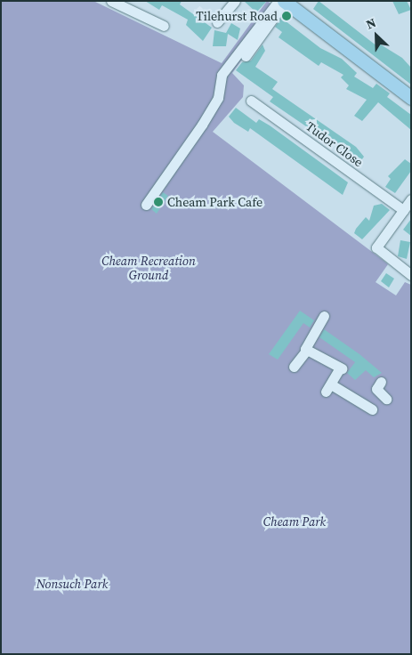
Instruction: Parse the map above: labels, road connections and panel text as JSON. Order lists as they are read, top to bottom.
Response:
{
  "streets": {
    "street": ["Tudor Close"]
  },
  "parks": ["Cheam Recreation Ground", "Cheam Park", "Nonsuch Park"],
  "places": ["Tilehurst Road", "Cheam Park Cafe"],
  "north": "top left"
}
